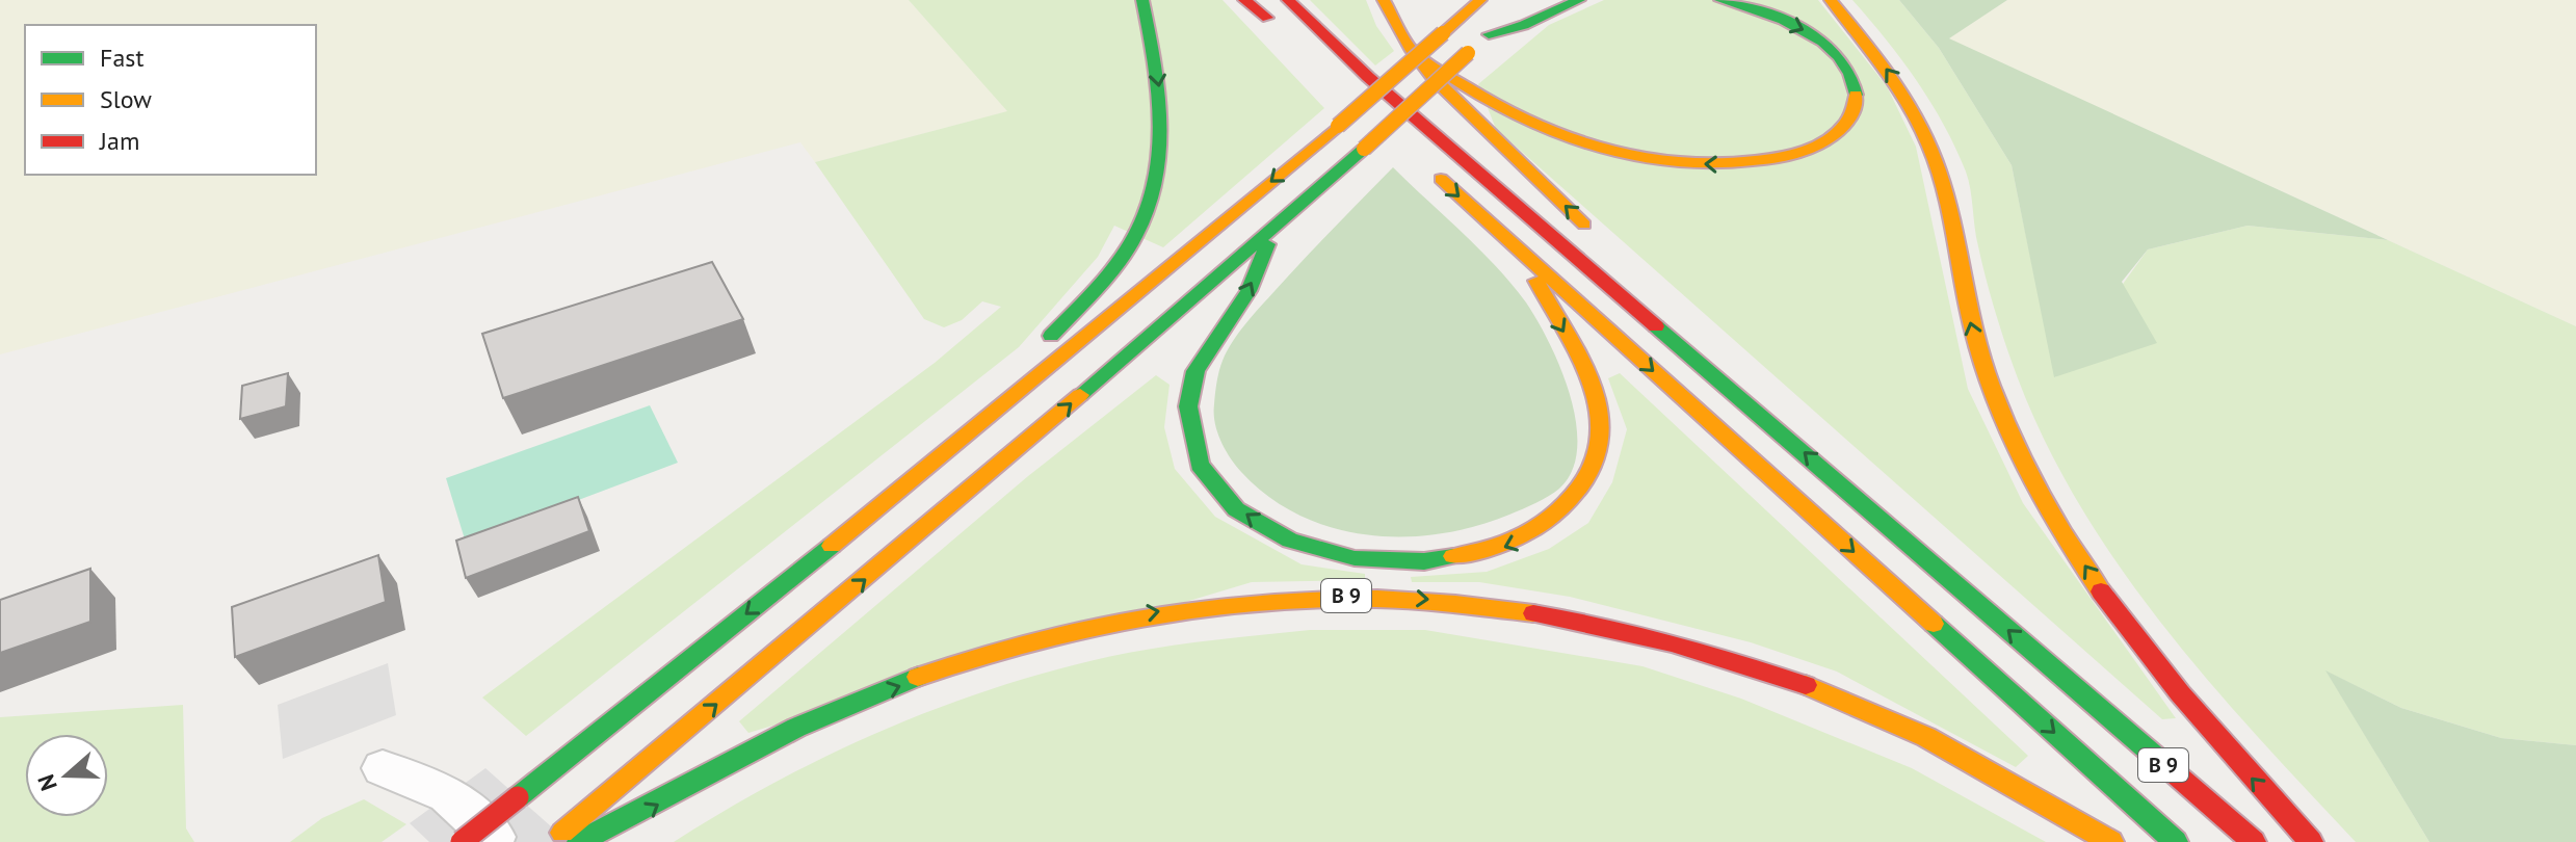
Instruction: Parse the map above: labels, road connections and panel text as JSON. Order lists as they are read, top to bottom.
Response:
{
  "streets": {
    "highway": ["B 9"]
  },
  "legend": ["Fast", "Slow", "Jam"],
  "north": "left"
}
